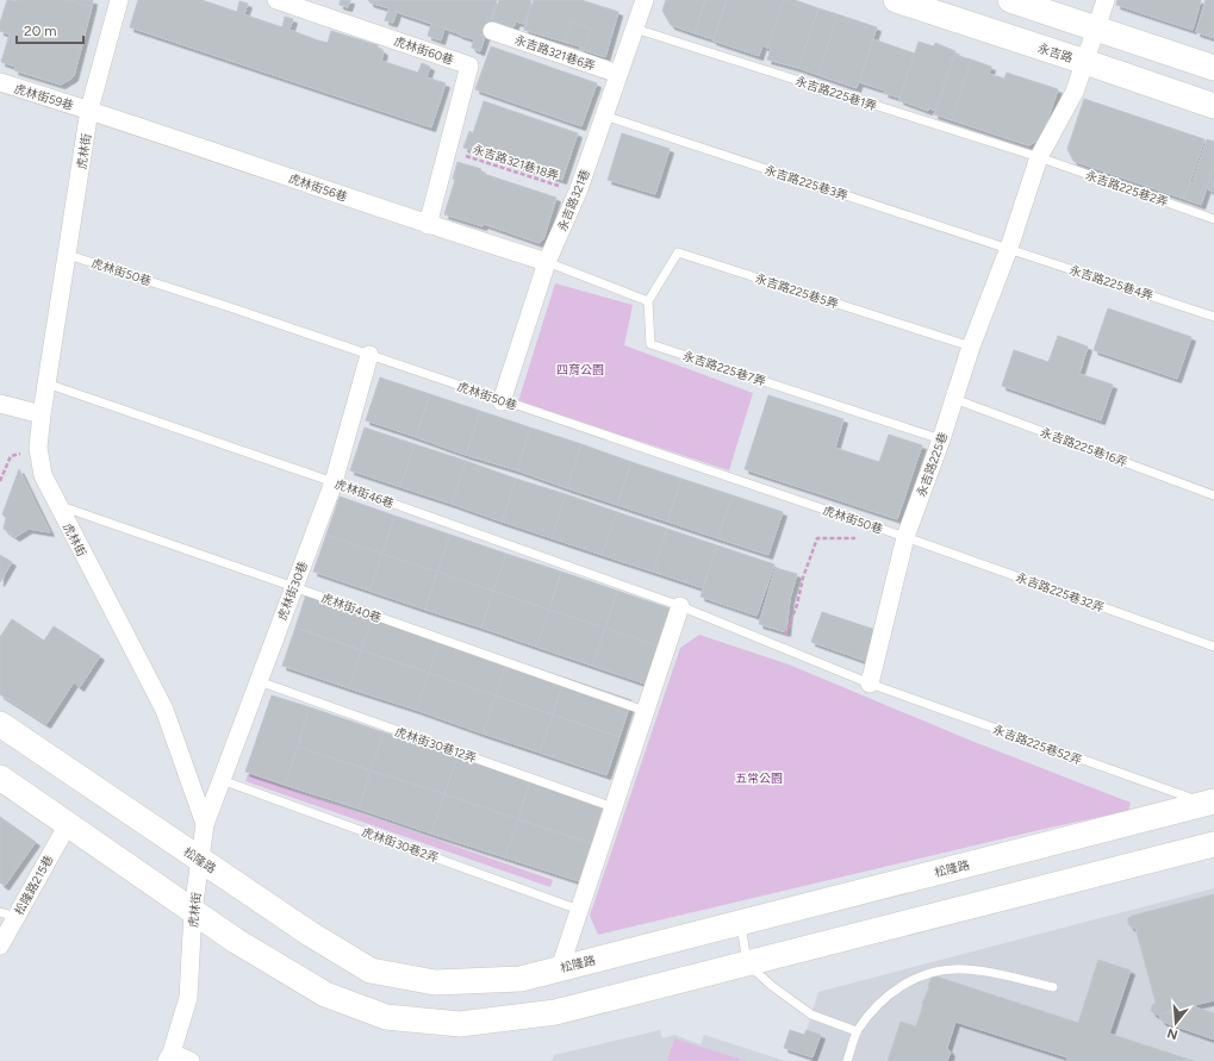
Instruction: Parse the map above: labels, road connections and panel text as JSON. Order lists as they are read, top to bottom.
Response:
{
  "streets": {
    "street": [
      "虎林街60巷",
      "永吉路321巷6弄",
      "永吉路",
      "虎林街59巷",
      "虎林街",
      "虎林街56巷",
      "永吉路321巷",
      "永吉路225巷",
      "虎林街30巷",
      "松隆路",
      "松隆路215巷"
    ],
    "lane": [
      "永吉路225巷1弄",
      "永吉路225巷3弄",
      "永吉路225巷2弄",
      "虎林街50巷",
      "永吉路225巷4弄",
      "永吉路225巷5弄",
      "永吉路225巷7弄",
      "永吉路225巷16弄",
      "虎林街46巷",
      "永吉路225巷32弄",
      "虎林街40巷",
      "虎林街30巷12弄",
      "永吉路225巷52弄",
      "虎林街30巷2弄"
    ],
    "path": ["永吉路321巷18弄"]
  },
  "crossings": [
    ["虎林街60巷", "永吉路321巷18弄"],
    ["虎林街60巷", "虎林街56巷"],
    ["永吉路321巷6弄", "永吉路321巷"],
    ["永吉路", "永吉路225巷"],
    ["永吉路225巷1弄", "永吉路225巷2弄"],
    ["永吉路225巷1弄", "永吉路321巷"],
    ["永吉路225巷1弄", "永吉路225巷"],
    ["虎林街59巷", "虎林街"],
    ["虎林街59巷", "虎林街56巷"],
    ["虎林街", "虎林街56巷"],
    ["虎林街", "虎林街50巷"],
    ["虎林街", "虎林街46巷"],
    ["虎林街", "虎林街30巷"],
    ["虎林街", "虎林街40巷"],
    ["虎林街", "松隆路"],
    ["永吉路321巷18弄", "永吉路321巷"],
    ["永吉路225巷3弄", "永吉路321巷"],
    ["永吉路225巷3弄", "永吉路225巷4弄"],
    ["永吉路225巷3弄", "永吉路225巷"],
    ["虎林街56巷", "永吉路321巷"],
    ["永吉路225巷2弄", "永吉路225巷"],
    ["永吉路321巷", "虎林街50巷"],
    ["虎林街50巷", "永吉路225巷"],
    ["虎林街50巷", "虎林街30巷"],
    ["虎林街50巷", "永吉路225巷32弄"],
    ["永吉路225巷4弄", "永吉路225巷"],
    ["永吉路225巷5弄", "永吉路225巷7弄"],
    ["永吉路225巷5弄", "永吉路225巷"],
    ["永吉路225巷7弄", "永吉路225巷"],
    ["永吉路225巷16弄", "永吉路225巷"],
    ["永吉路225巷", "永吉路225巷32弄"],
    ["永吉路225巷", "永吉路225巷52弄"],
    ["虎林街46巷", "虎林街30巷"],
    ["虎林街30巷", "虎林街40巷"],
    ["虎林街30巷", "虎林街30巷12弄"],
    ["虎林街30巷", "虎林街30巷2弄"],
    ["永吉路225巷52弄", "松隆路"]
  ],
  "parks": ["四育公園", "五常公園"],
  "scale_bar": "20 m",
  "north": "bottom"
}
